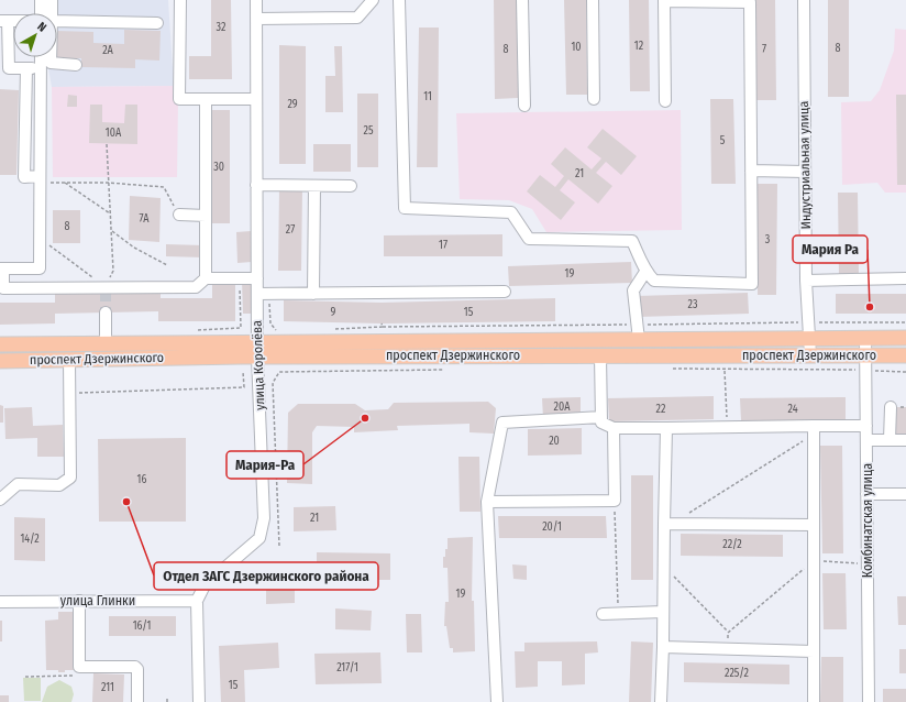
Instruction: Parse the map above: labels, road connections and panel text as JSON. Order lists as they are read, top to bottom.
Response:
{
  "streets": {
    "main road": ["проспект Дзержинского"],
    "street": [
      "Индустриальная улица",
      "улица Королёва",
      "Комбинатская улица",
      "улица Глинки"
    ]
  },
  "crossings": [
    ["Индустриальная улица", "проспект Дзержинского"],
    ["проспект Дзержинского", "улица Королёва"],
    ["проспект Дзержинского", "Комбинатская улица"],
    ["улица Королёва", "улица Глинки"]
  ],
  "places": ["Мария Ра", "Мария-Ра", "Отдел ЗАГС Дзержинского района"],
  "house_numbers": [
    "32",
    "12",
    "10",
    "8",
    "8",
    "7",
    "2А",
    "11",
    "29",
    "25",
    "10А",
    "5",
    "30",
    "21",
    "7А",
    "8",
    "27",
    "3",
    "17",
    "19",
    "23",
    "9",
    "15",
    "20А",
    "22",
    "24",
    "20",
    "16",
    "21",
    "20/1",
    "14/2",
    "22/2",
    "19",
    "16/1",
    "217/1",
    "225/2",
    "15",
    "211"
  ],
  "north": "top right"
}
